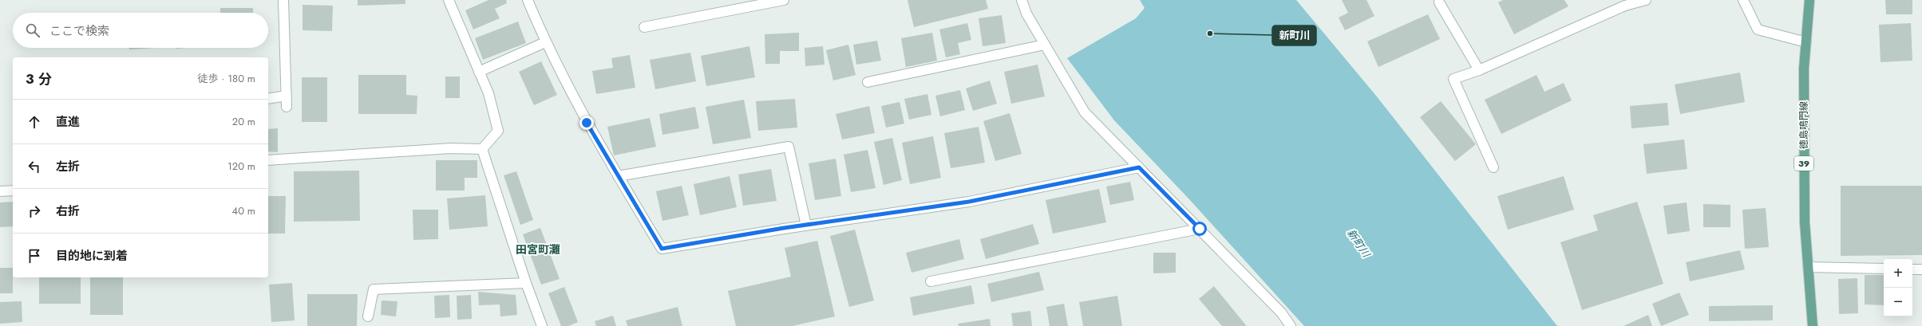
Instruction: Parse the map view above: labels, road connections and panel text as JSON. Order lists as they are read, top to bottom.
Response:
{
  "streets": {
    "main road": ["徳島鳴門線", "39"]
  },
  "districts": ["田宮町灘"],
  "water": ["新町川"],
  "places": ["新町川"],
  "page": {
    "search": "ここで検索",
    "heading": ["3 分", "徒歩 · 180 m"],
    "list": [
      ["直進", "20 m"],
      ["左折", "120 m"],
      ["右折", "40 m"],
      "目的地に到着"
    ],
    "map_buttons": ["+", "−"]
  }
}
